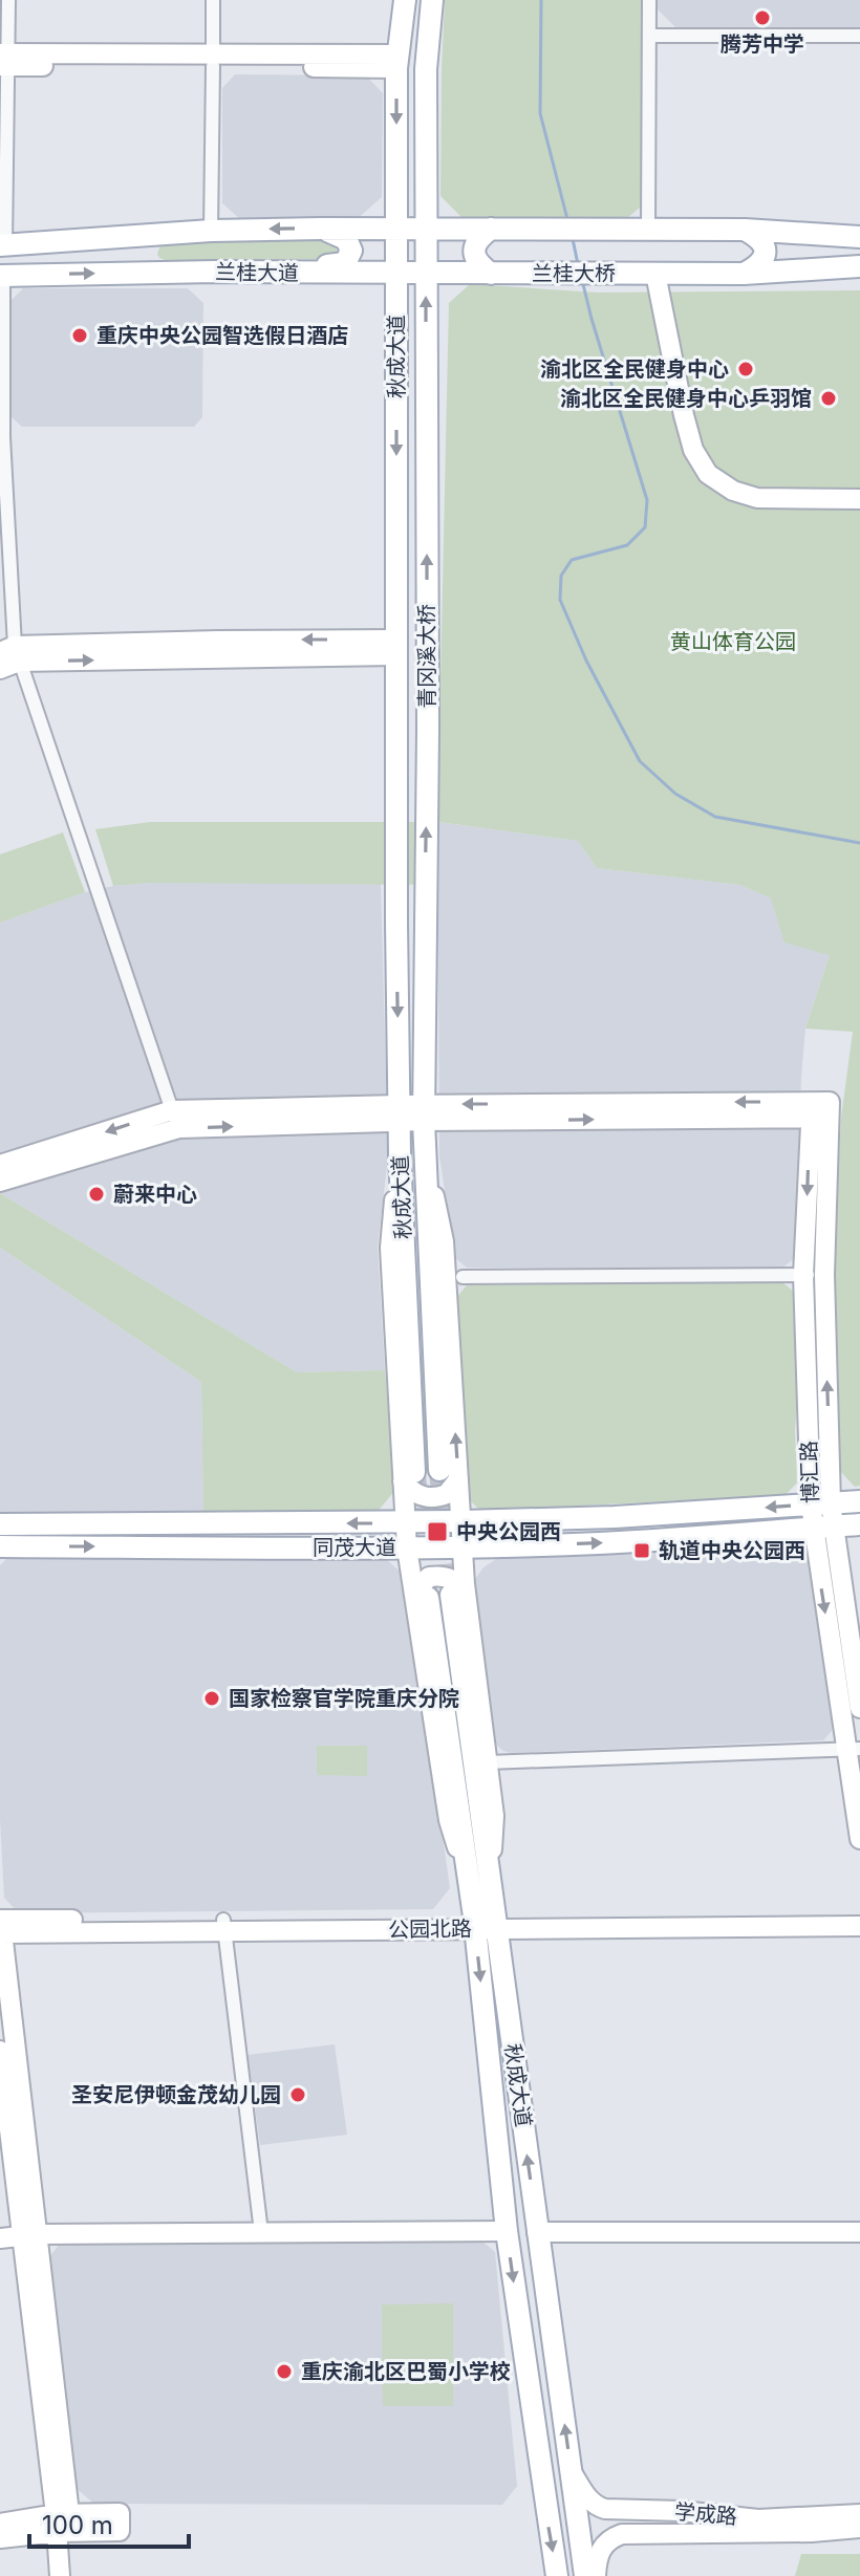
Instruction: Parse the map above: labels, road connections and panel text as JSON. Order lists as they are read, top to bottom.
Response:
{
  "streets": {
    "main road": [
      "兰桂大道",
      "兰桂大桥",
      "秋成大道",
      "青冈溪大桥",
      "同茂大道"
    ],
    "street": ["博汇路", "公园北路", "学成路"]
  },
  "crossings": [
    ["兰桂大道", "兰桂大桥"],
    ["兰桂大道", "秋成大道"],
    ["秋成大道", "青冈溪大桥"],
    ["秋成大道", "公园北路"],
    ["秋成大道", "学成路"],
    ["博汇路", "同茂大道"]
  ],
  "parks": ["黄山体育公园"],
  "places": {
    "other": [
      "腾芳中学",
      "重庆中央公园智选假日酒店",
      "渝北区全民健身中心",
      "渝北区全民健身中心乒羽馆",
      "蔚来中心",
      "国家检察官学院重庆分院",
      "圣安尼伊顿金茂幼儿园",
      "重庆渝北区巴蜀小学校"
    ],
    "transit": ["中央公园西", "轨道中央公园西"]
  },
  "scale_bar": "100 m"
}
